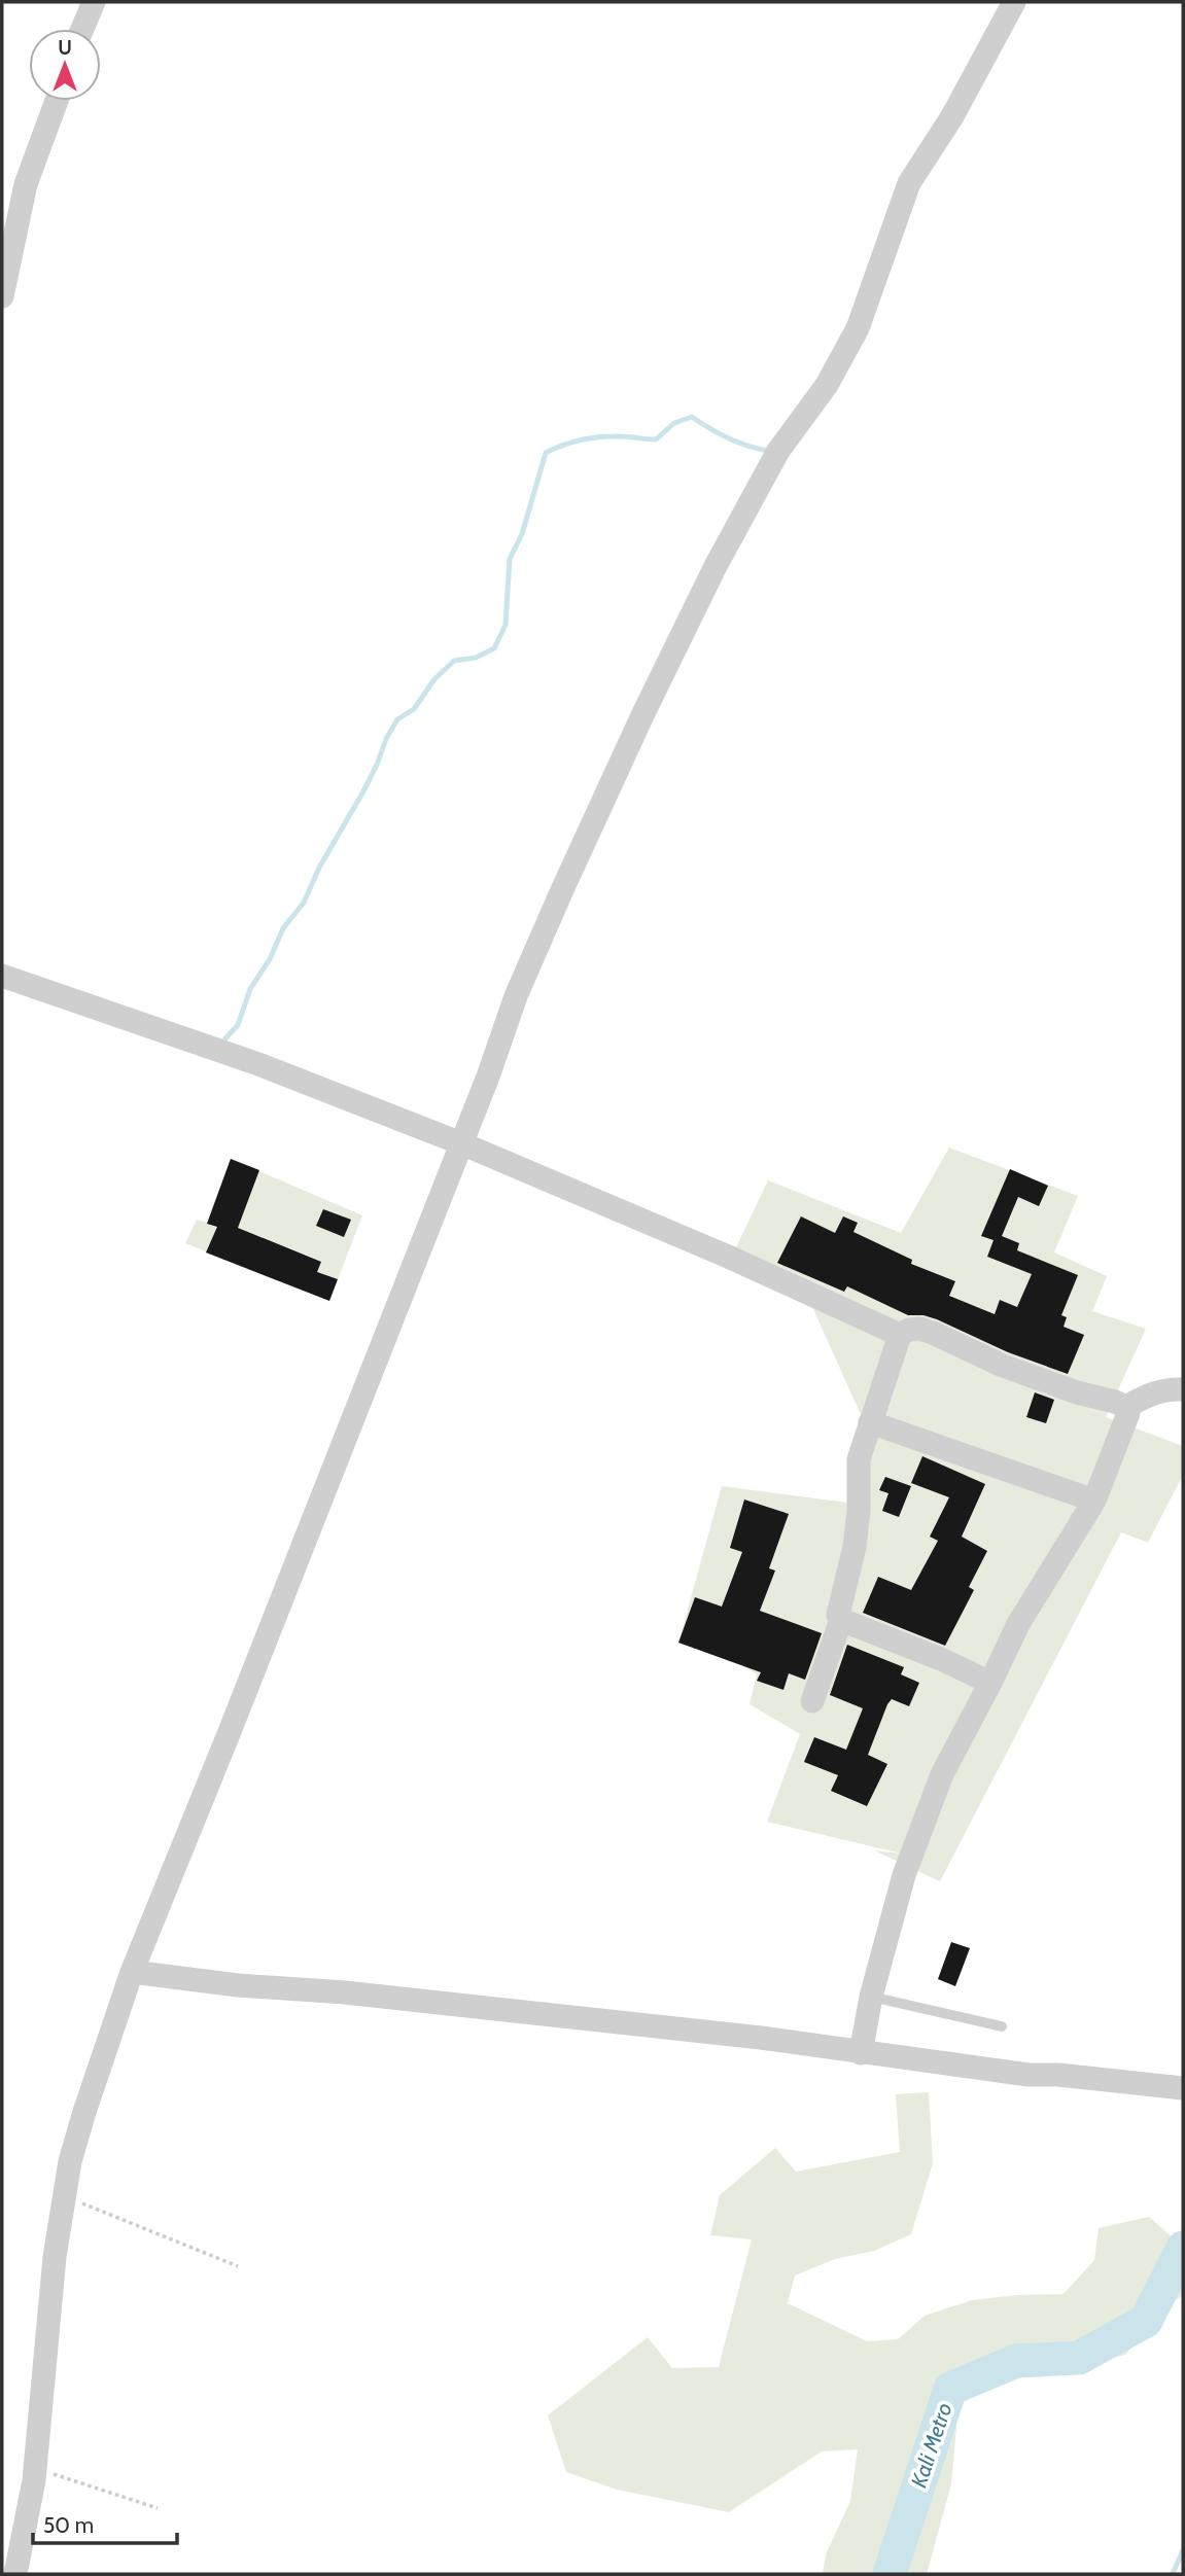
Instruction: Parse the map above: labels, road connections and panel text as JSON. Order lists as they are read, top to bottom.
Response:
{
  "water": ["Kali Metro"],
  "scale_bar": "50 m",
  "north": "top"
}
